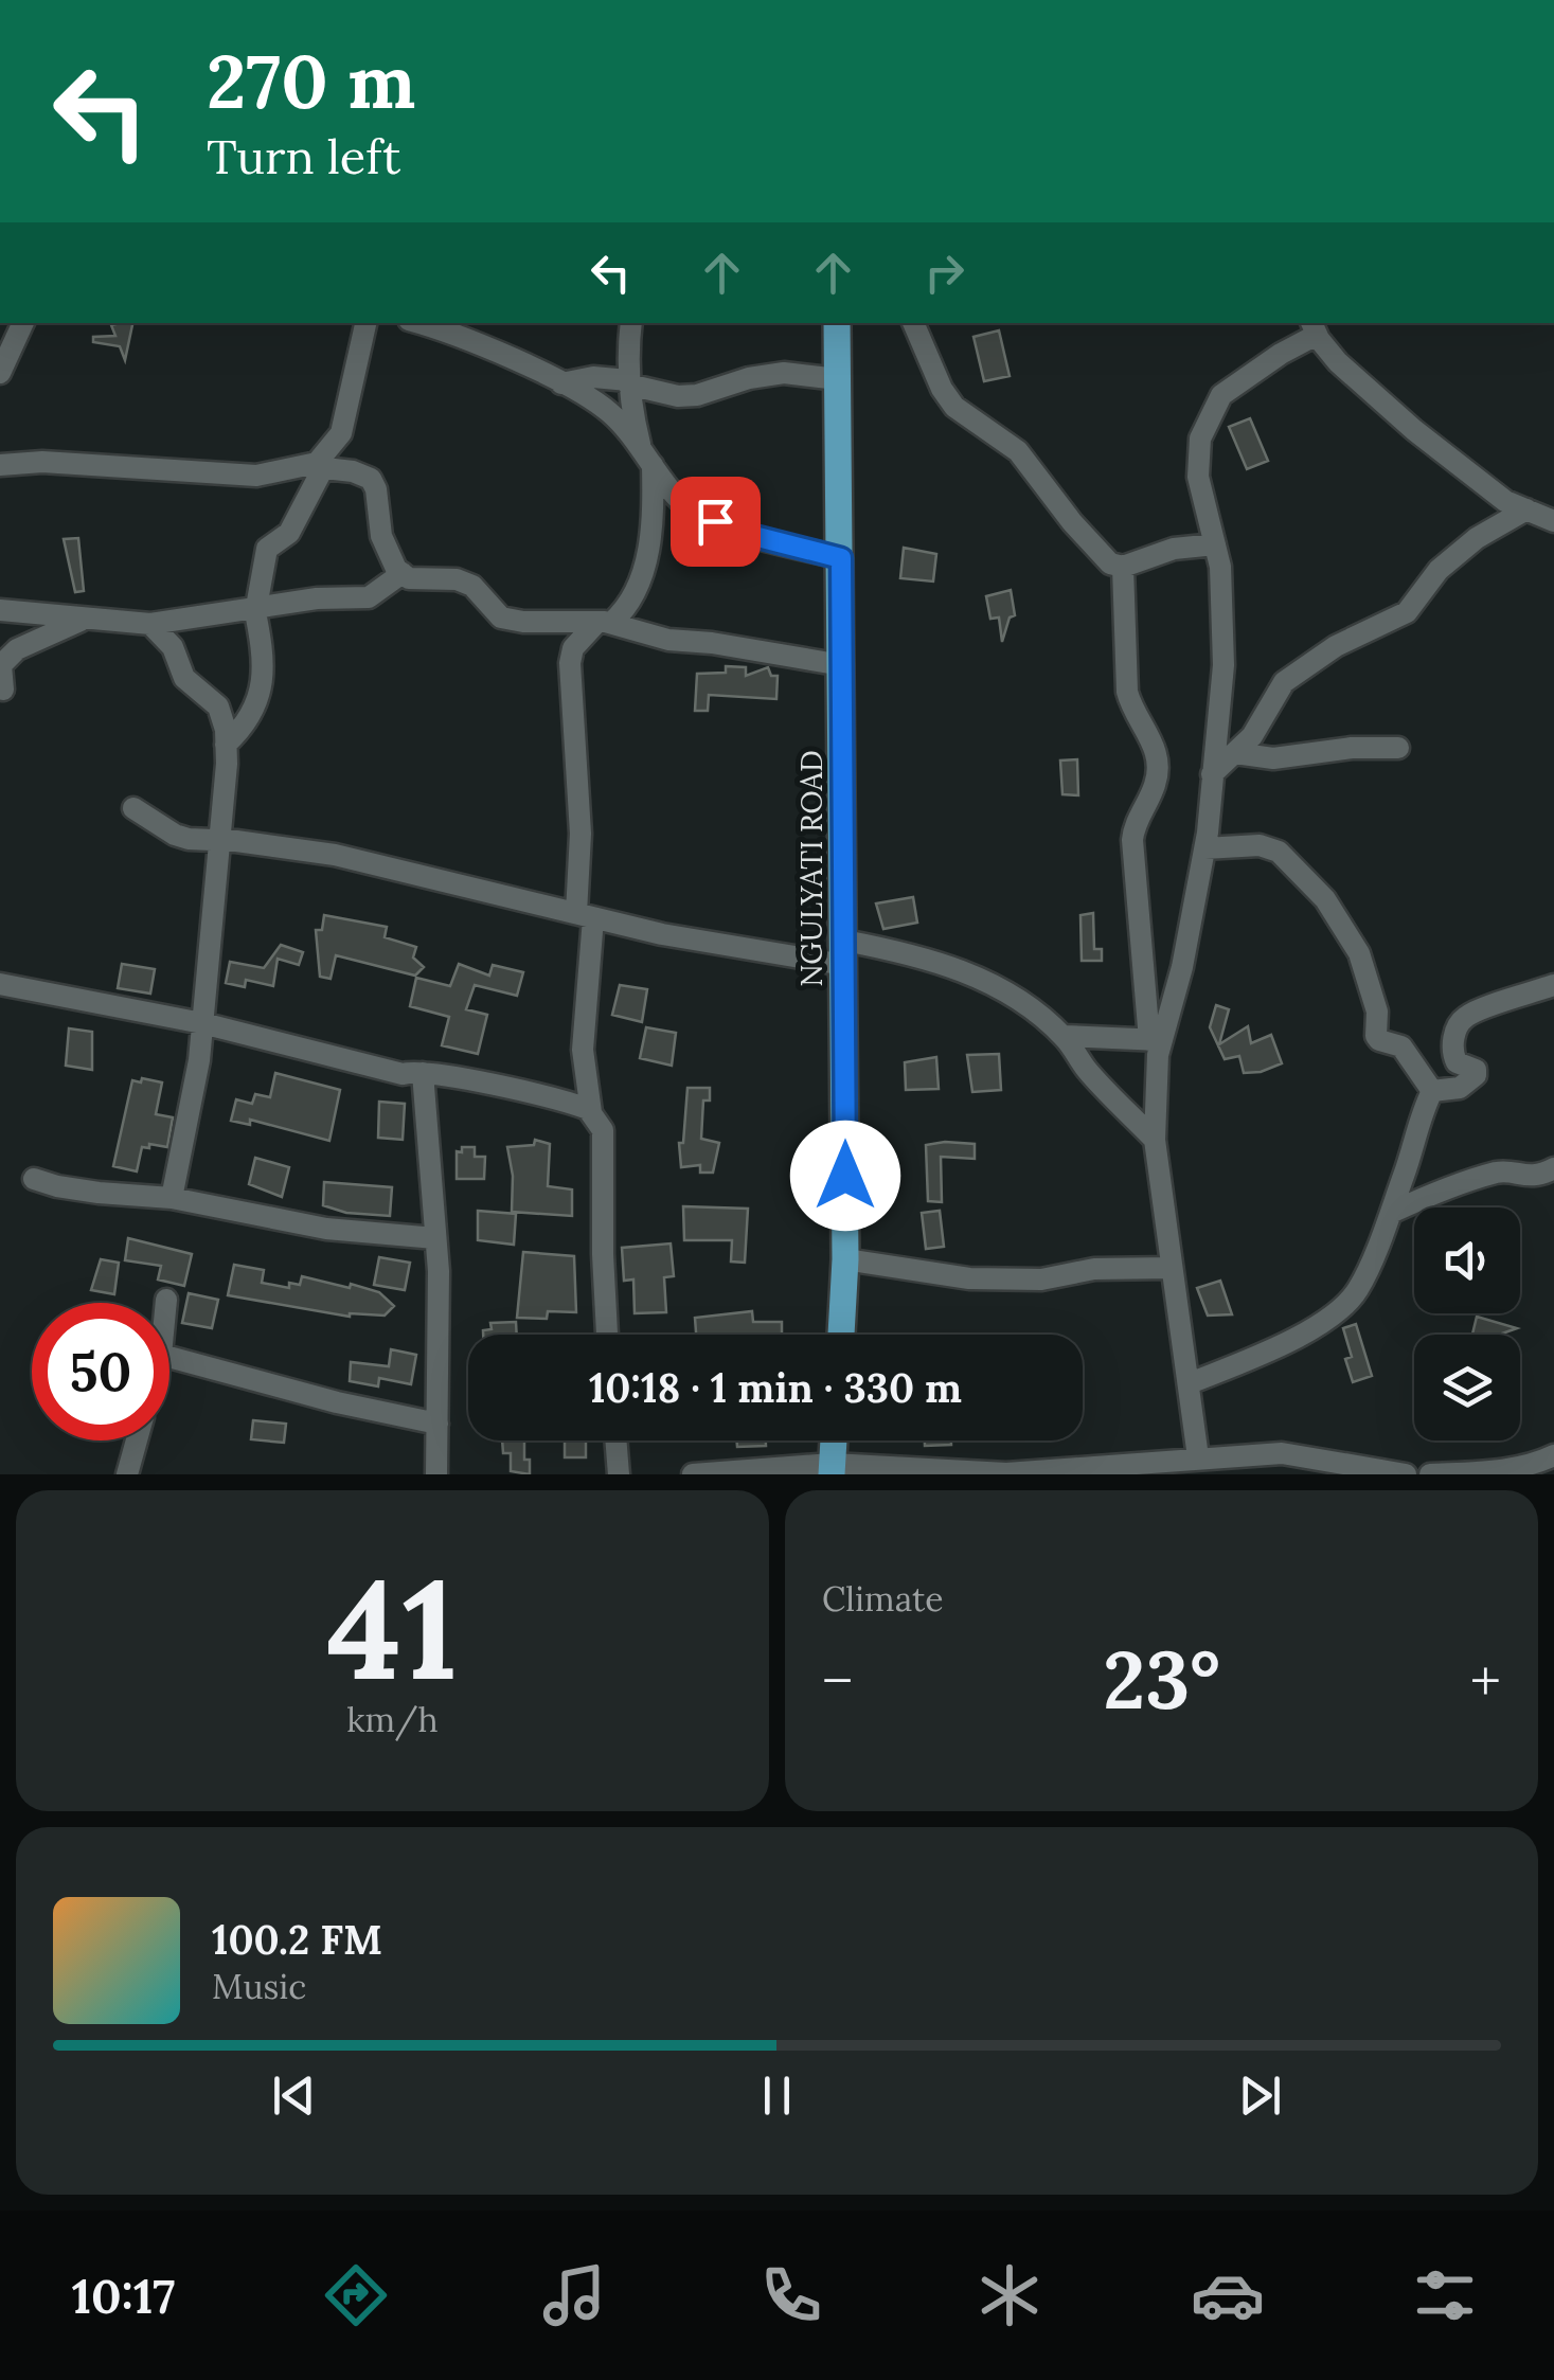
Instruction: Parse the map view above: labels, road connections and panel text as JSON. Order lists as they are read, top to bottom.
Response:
{
  "streets": {
    "main road": ["NGULYATI ROAD"]
  },
  "page": {
    "turn": ["270 m", "Turn left"],
    "limit": "50",
    "trip": "10:18 · 1 min · 330 m",
    "tile": [
      ["41", "km/h"],
      "Climate"
    ],
    "heat": ["−", "23°", "+"],
    "song": ["100.2 FM", "Music"],
    "tabs": "10:17"
  }
}
